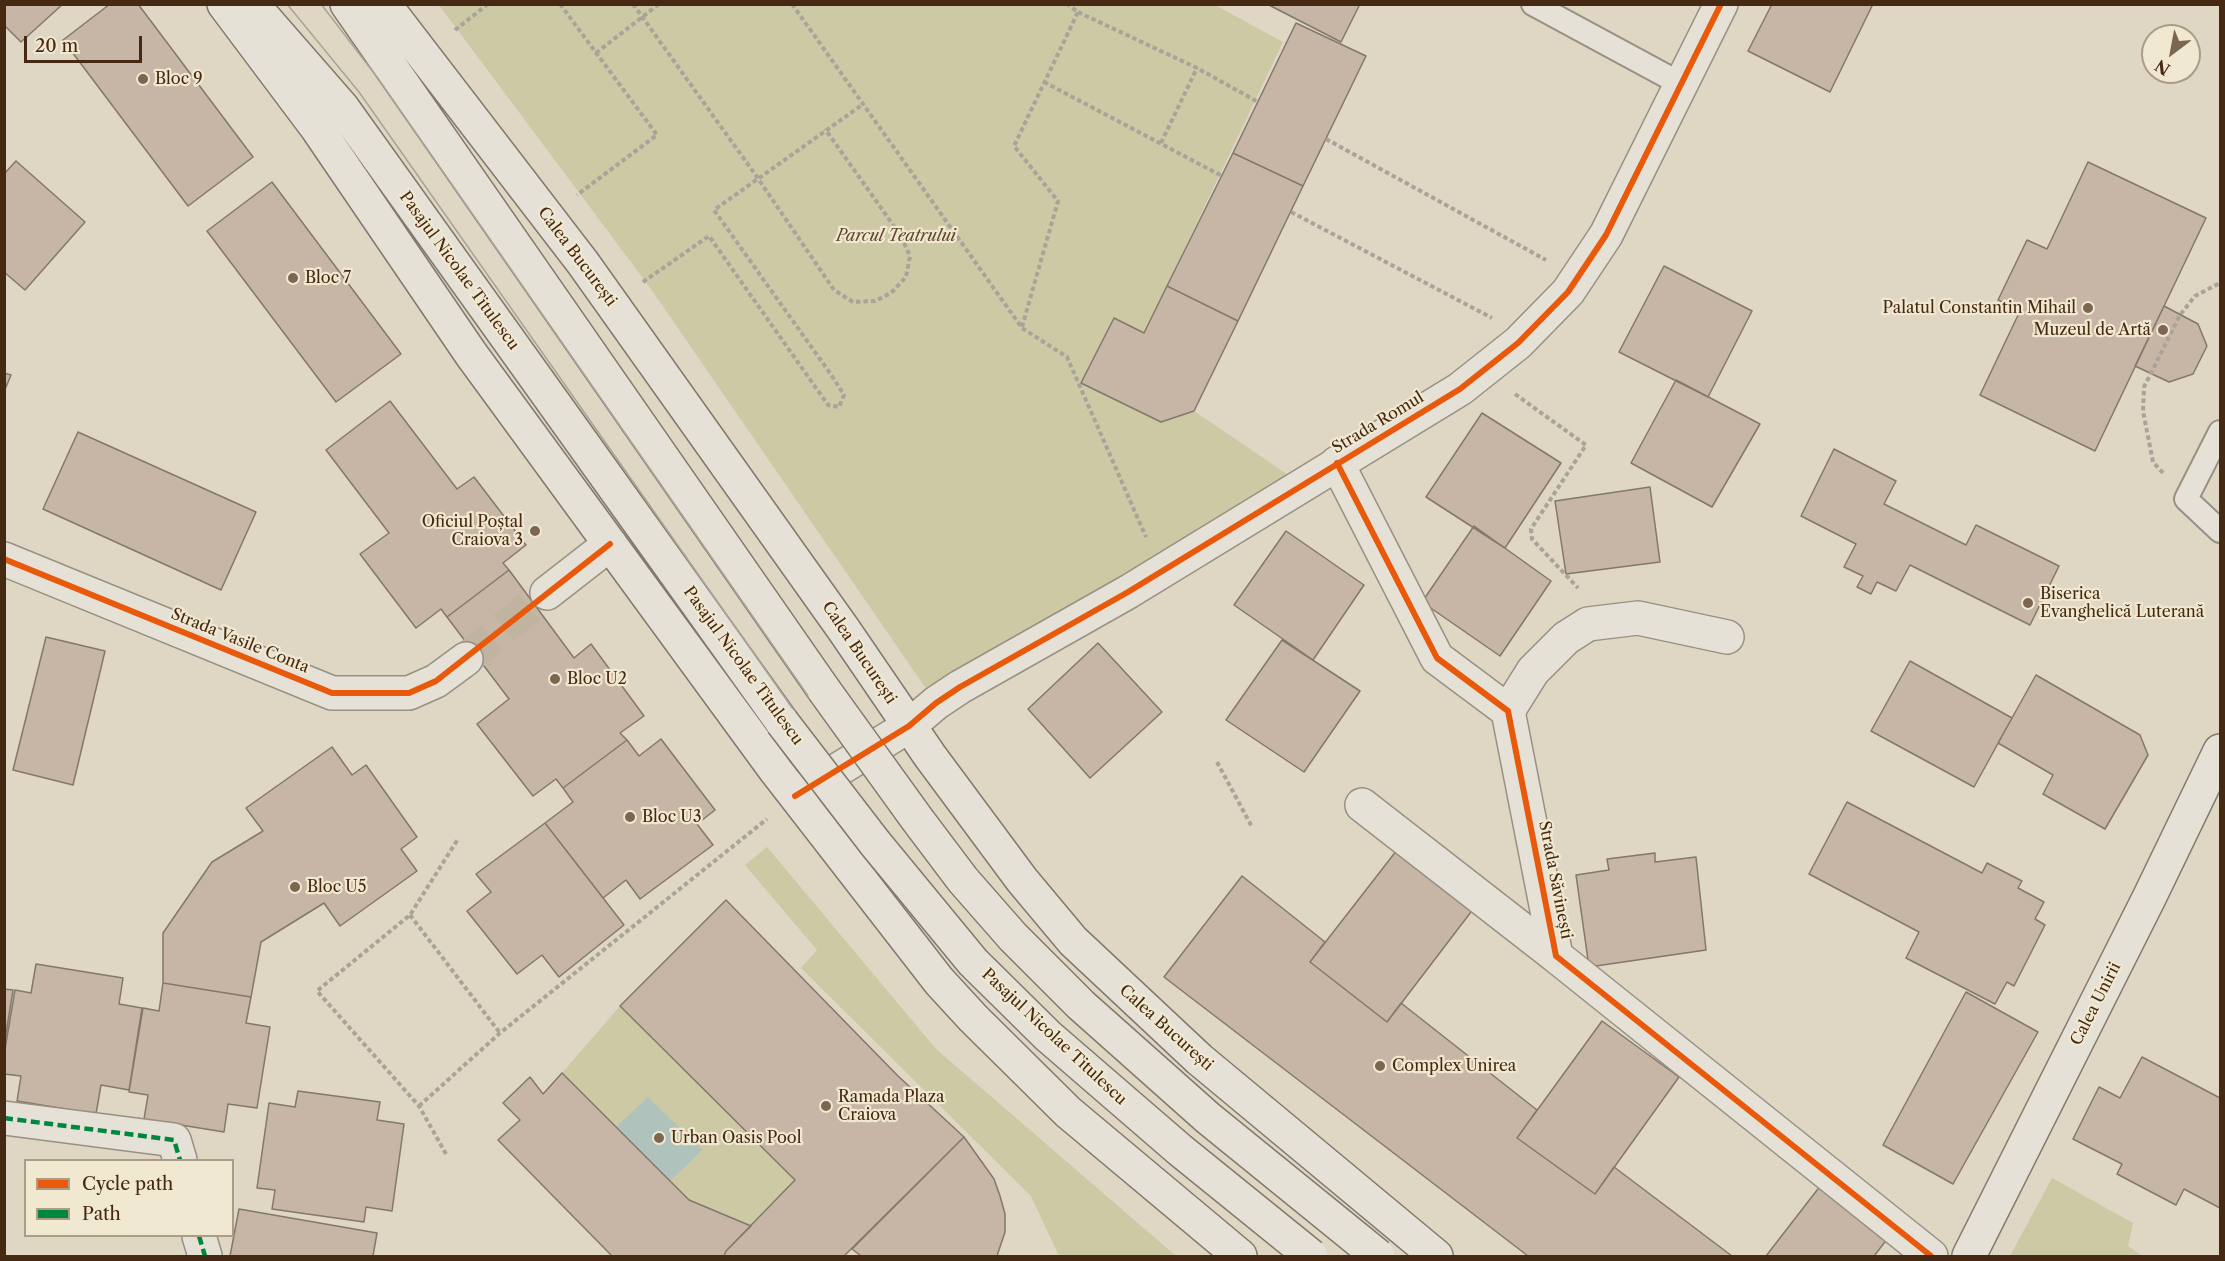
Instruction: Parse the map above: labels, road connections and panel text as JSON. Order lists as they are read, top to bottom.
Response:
{
  "streets": {
    "main road": [
      "Calea București",
      "Pasajul Nicolae Titulescu",
      "Strada Romul",
      "Strada Vasile Conta",
      "Strada Săvinești",
      "Calea Unirii"
    ]
  },
  "crossings": [
    ["Calea București", "Strada Romul"]
  ],
  "parks": ["Parcul Teatrului"],
  "places": [
    "Bloc 9",
    "Bloc 7",
    "Palatul Constantin Mihail",
    "Muzeul de Artă",
    "Oficiul Poștal Craiova 3",
    "Biserica Evanghelică Luterană",
    "Bloc U2",
    "Bloc U3",
    "Bloc U5",
    "Complex Unirea",
    "Ramada Plaza Craiova",
    "Urban Oasis Pool"
  ],
  "legend": ["Cycle path", "Path"],
  "scale_bar": "20 m",
  "north": "bottom left"
}
